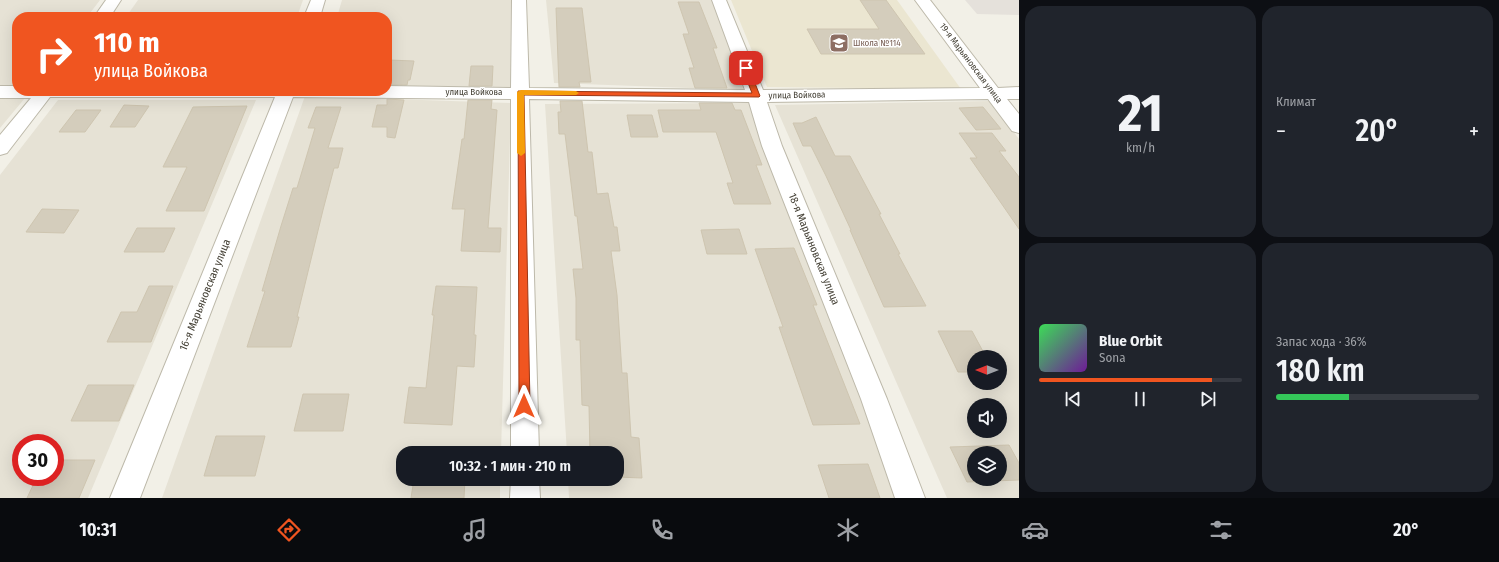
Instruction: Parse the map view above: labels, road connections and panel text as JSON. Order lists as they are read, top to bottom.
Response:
{
  "streets": {
    "street": [
      "19-я Марьяновская улица",
      "улица Войкова",
      "18-я Марьяновская улица",
      "16-я Марьяновская улица"
    ]
  },
  "crossings": [
    ["19-я Марьяновская улица", "улица Войкова"],
    ["улица Войкова", "18-я Марьяновская улица"]
  ],
  "places": {
    "school or university": ["Школа №114"]
  },
  "north": "left",
  "page": {
    "tile": [
      ["21", "km/h"],
      "Климат",
      ["Запас хода · 36%", "180 km"]
    ],
    "turn": ["110 m", "улица Войкова"],
    "heat": ["−", "20°", "+"],
    "song": ["Blue Orbit", "Sona"],
    "limit": "30",
    "trip": "10:32 · 1 мин · 210 m",
    "tabs": ["10:31", "20°"]
  }
}
